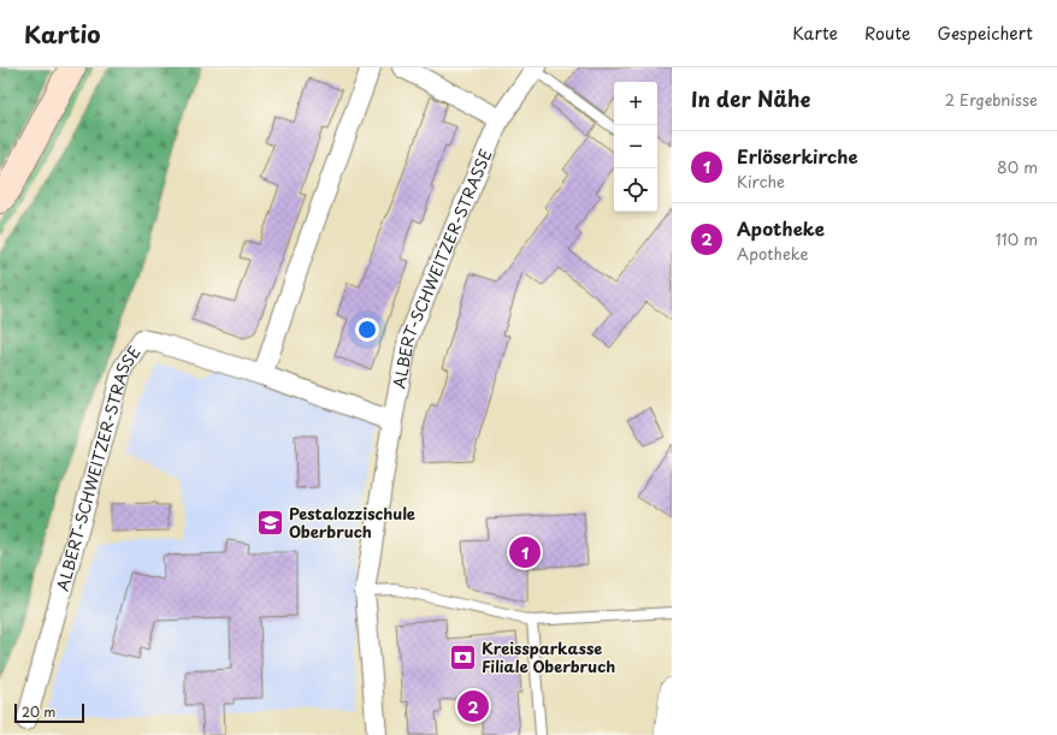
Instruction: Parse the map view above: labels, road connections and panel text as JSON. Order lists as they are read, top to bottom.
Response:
{
  "streets": {
    "street": ["ALBERT-SCHWEITZER-STRASSE"]
  },
  "places": {
    "school or university": ["Pestalozzischule Oberbruch"],
    "bank": ["Kreissparkasse Filiale Oberbruch"]
  },
  "scale_bar": "20 m",
  "page": {
    "header": "Kartio",
    "nav": ["Karte", "Route", "Gespeichert"],
    "heading": ["In der Nähe", "2 Ergebnisse"],
    "map_buttons": ["+", "−"],
    "list": [
      {
        "mark": "1",
        "name": "Erlöserkirche",
        "note": "Kirche",
        "value": "80 m"
      },
      {
        "mark": "2",
        "name": "Apotheke",
        "note": "Apotheke",
        "value": "110 m"
      }
    ],
    "pins": ["1", "2"],
    "scale": "20 m"
  }
}
